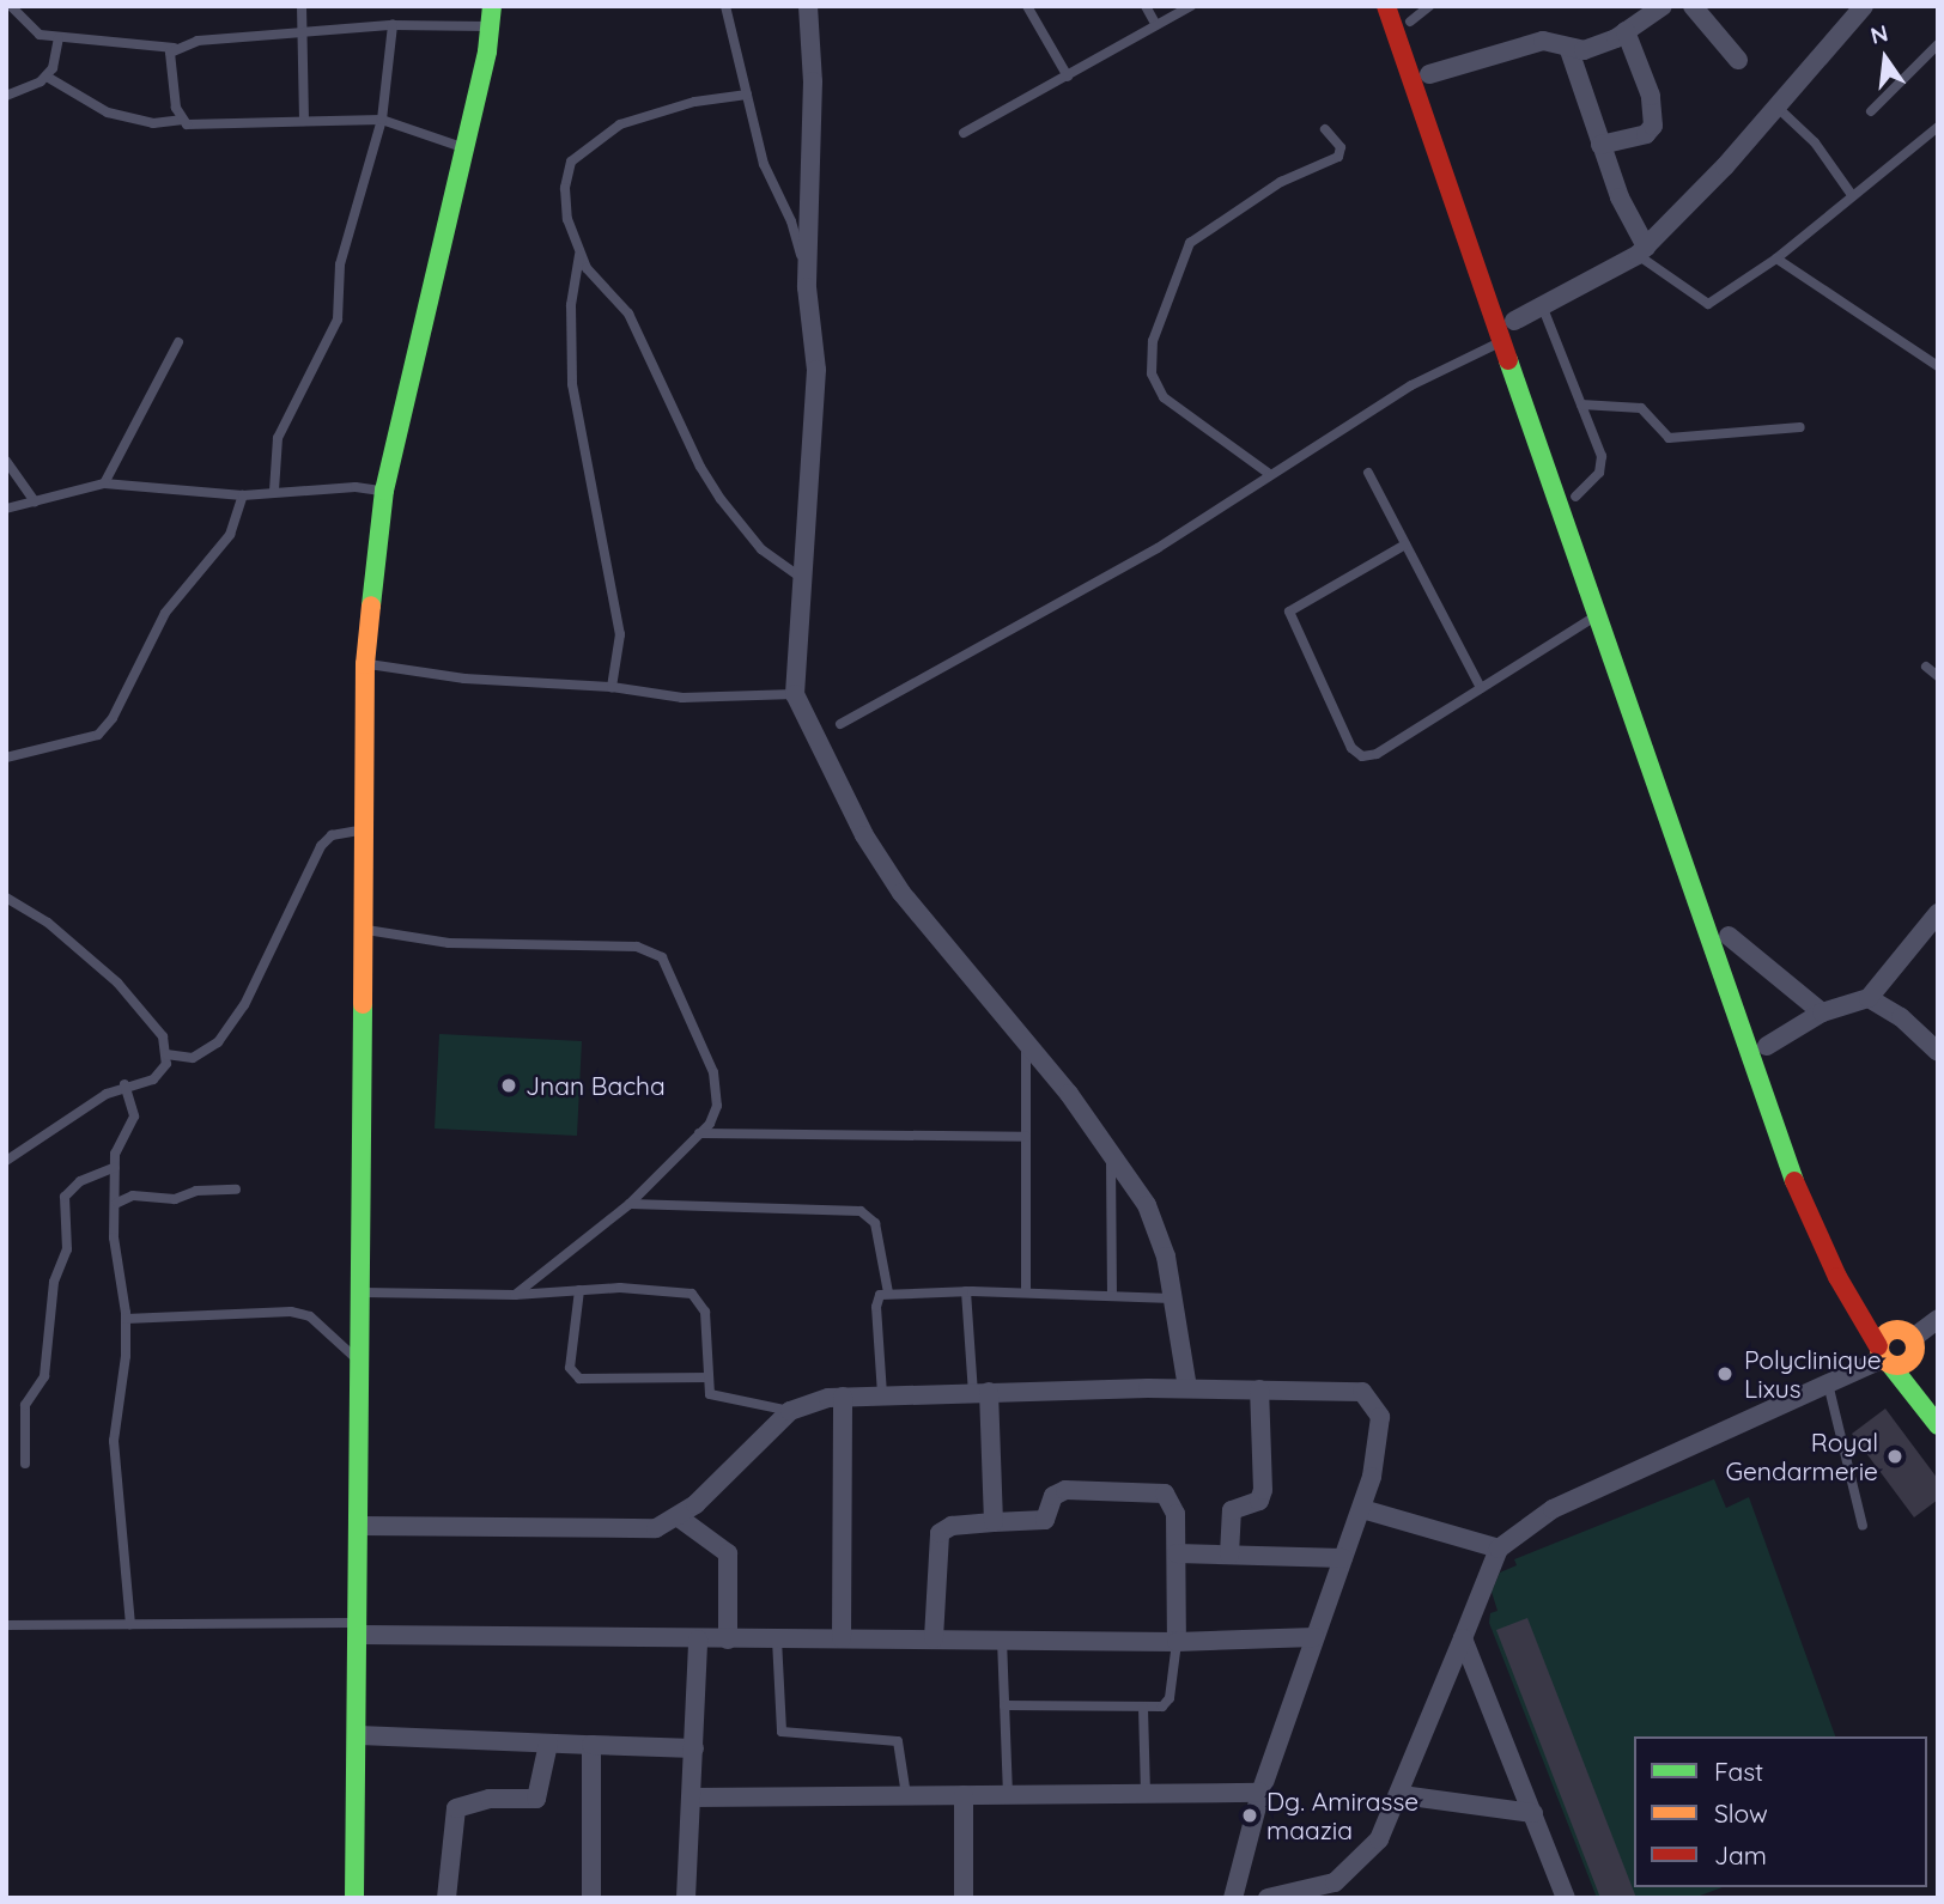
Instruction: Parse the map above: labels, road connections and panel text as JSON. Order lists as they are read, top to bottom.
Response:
{
  "places": [
    "Jnan Bacha",
    "Polyclinique Lixus",
    "Royal Gendarmerie",
    "Dg. Amirasse maazia"
  ],
  "legend": ["Fast", "Slow", "Jam"],
  "north": "top"
}
